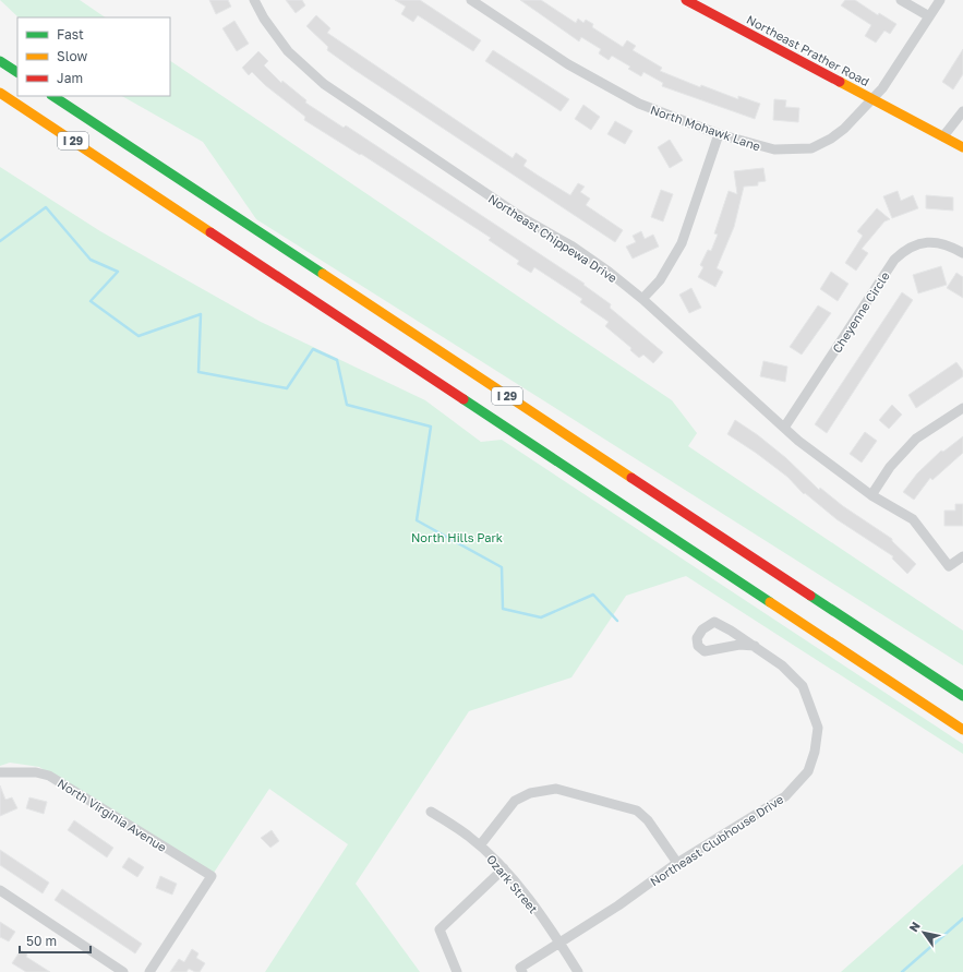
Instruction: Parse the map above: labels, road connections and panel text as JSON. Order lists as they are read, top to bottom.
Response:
{
  "streets": {
    "main road": ["Northeast Prather Road", "I 29"],
    "street": [
      "North Mohawk Lane",
      "Northeast Chippewa Drive",
      "Cheyenne Circle",
      "North Virginia Avenue",
      "Northeast Clubhouse Drive",
      "Ozark Street"
    ]
  },
  "crossings": [
    ["Northeast Prather Road", "North Mohawk Lane"],
    ["Northeast Chippewa Drive", "Cheyenne Circle"],
    ["Northeast Clubhouse Drive", "Ozark Street"]
  ],
  "parks": ["North Hills Park"],
  "legend": ["Fast", "Slow", "Jam"],
  "scale_bar": "50 m",
  "north": "top left"
}
